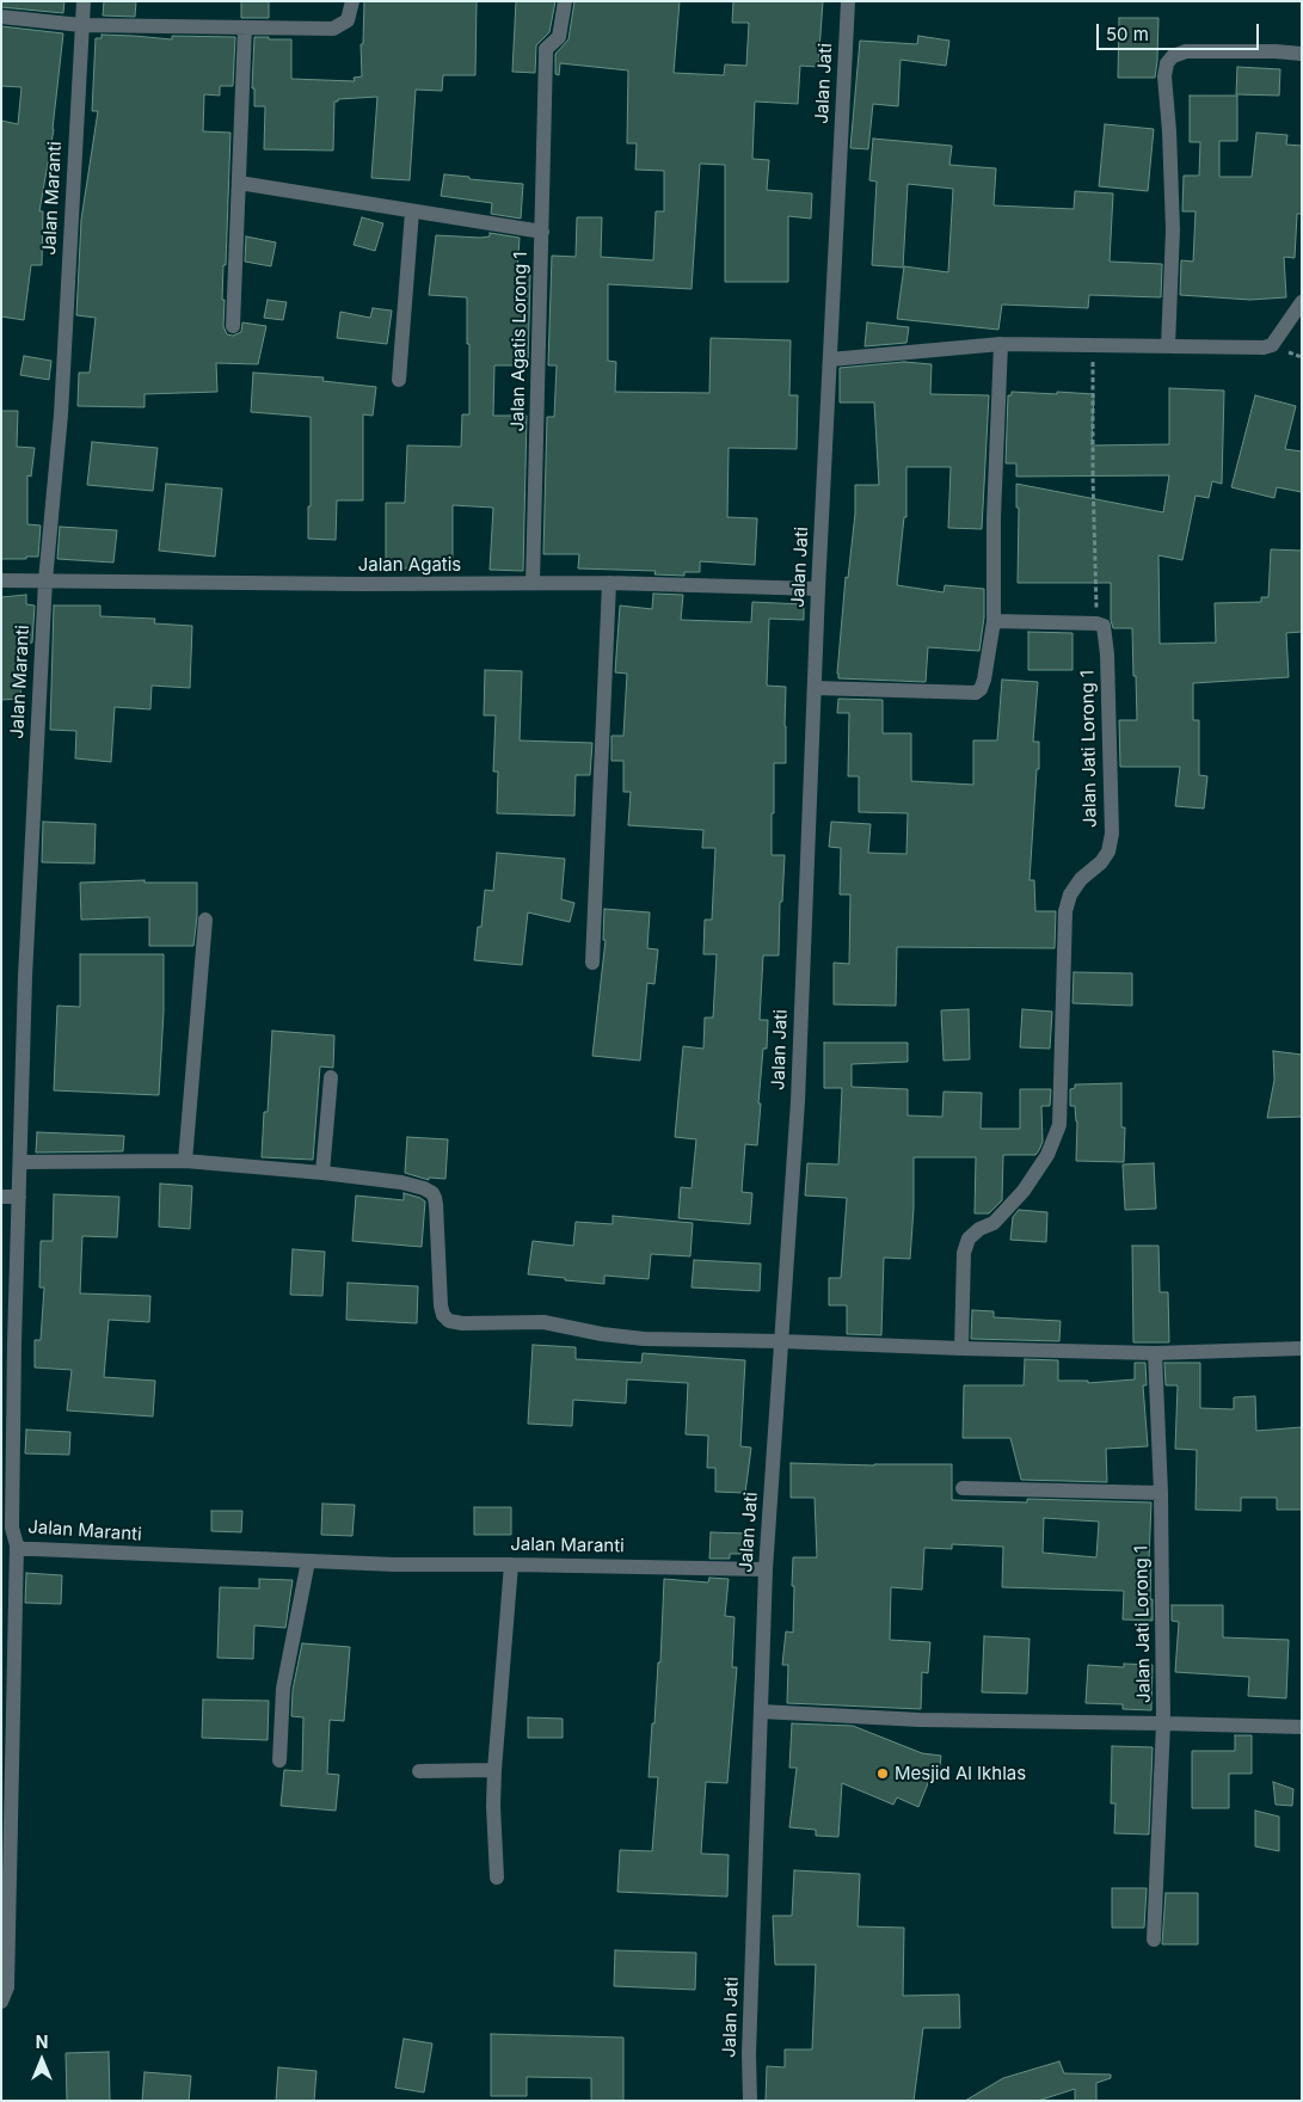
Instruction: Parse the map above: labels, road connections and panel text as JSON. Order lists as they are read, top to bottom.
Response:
{
  "streets": {
    "street": [
      "Jalan Jati",
      "Jalan Maranti",
      "Jalan Agatis Lorong 1",
      "Jalan Agatis",
      "Jalan Jati Lorong 1"
    ]
  },
  "crossings": [
    ["Jalan Jati", "Jalan Maranti"],
    ["Jalan Jati", "Jalan Agatis"],
    ["Jalan Jati", "Jalan Jati Lorong 1"],
    ["Jalan Maranti", "Jalan Agatis"],
    ["Jalan Agatis Lorong 1", "Jalan Agatis"]
  ],
  "places": ["Mesjid Al Ikhlas"],
  "scale_bar": "50 m",
  "north": "top"
}
